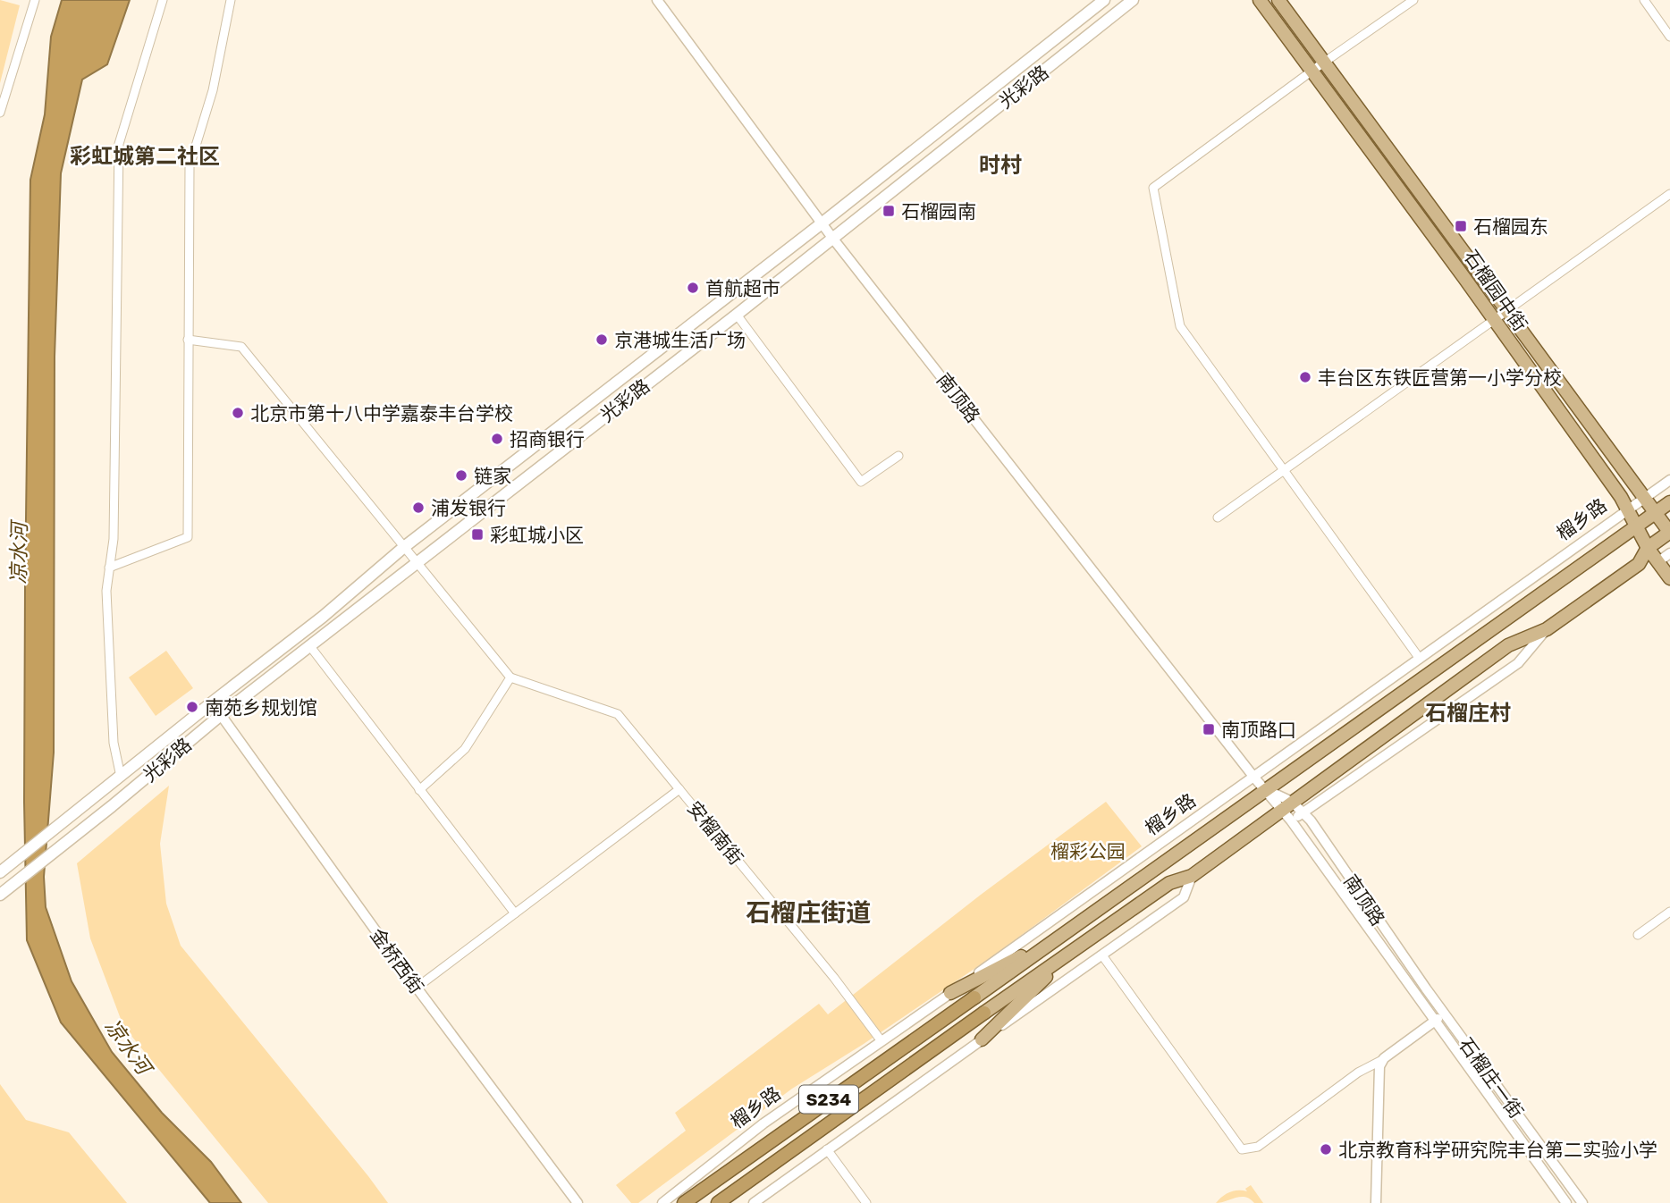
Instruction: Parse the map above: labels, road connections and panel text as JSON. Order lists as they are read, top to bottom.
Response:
{
  "streets": {
    "highway": ["榴乡路", "S234"],
    "main road": ["光彩路", "石榴园中街"],
    "street": [
      "南顶路",
      "安榴南街",
      "金桥西街",
      "石榴庄一街"
    ]
  },
  "crossings": [
    ["光彩路", "南顶路"],
    ["光彩路", "金桥西街"],
    ["石榴园中街", "榴乡路"],
    ["南顶路", "榴乡路"],
    ["南顶路", "石榴庄一街"],
    ["榴乡路", "安榴南街"]
  ],
  "districts": [
    "彩虹城第二社区",
    "时村",
    "石榴庄村",
    "石榴庄街道"
  ],
  "water": ["凉水河"],
  "parks": ["榴彩公园"],
  "places": {
    "transit": [
      "石榴园南",
      "石榴园东",
      "彩虹城小区",
      "南顶路口"
    ],
    "other": [
      "首航超市",
      "京港城生活广场",
      "丰台区东铁匠营第一小学分校",
      "北京市第十八中学嘉泰丰台学校",
      "招商银行",
      "链家",
      "浦发银行",
      "南苑乡规划馆",
      "北京教育科学研究院丰台第二实验小学"
    ]
  }
}
